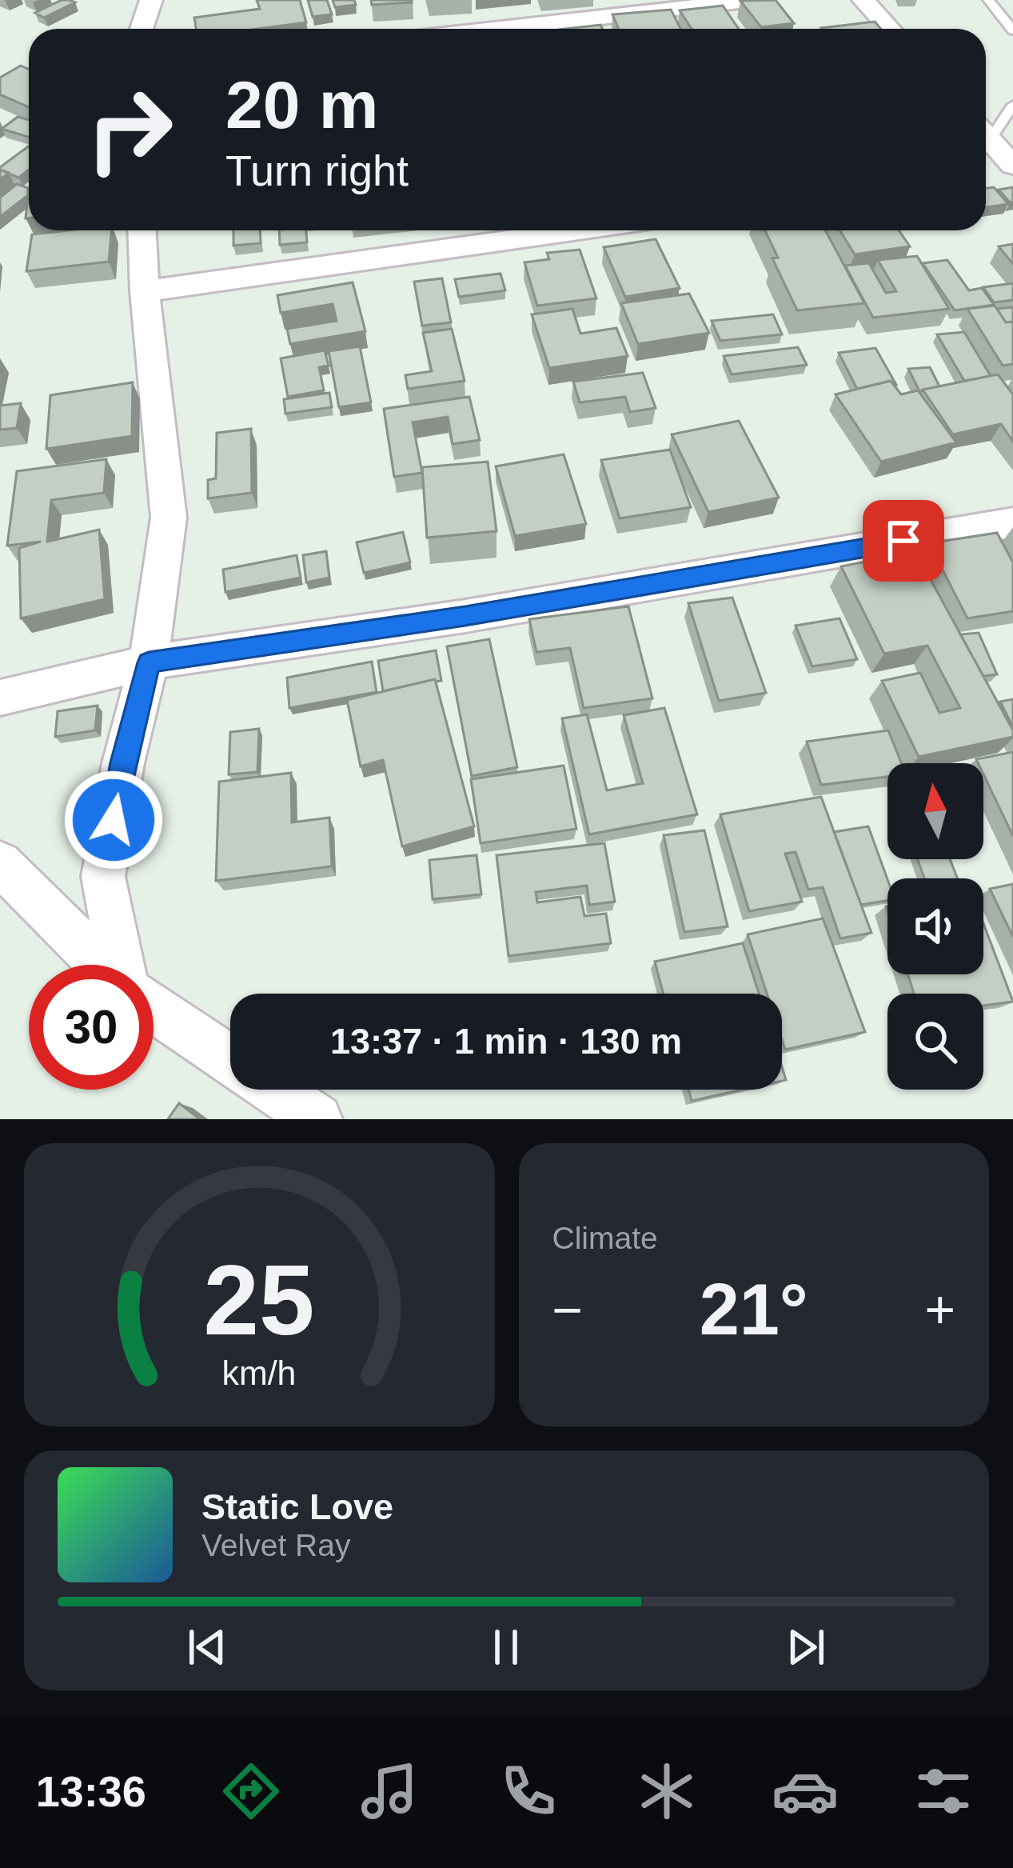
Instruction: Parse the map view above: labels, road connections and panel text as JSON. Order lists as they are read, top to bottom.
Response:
{
  "north": "top",
  "page": {
    "turn": ["20 m", "Turn right"],
    "limit": "30",
    "trip": "13:37 · 1 min · 130 m",
    "tile": "Climate",
    "heat": ["−", "21°", "+"],
    "song": ["Static Love", "Velvet Ray"],
    "tabs": "13:36",
    "gauge": ["25", "km/h"]
  }
}
